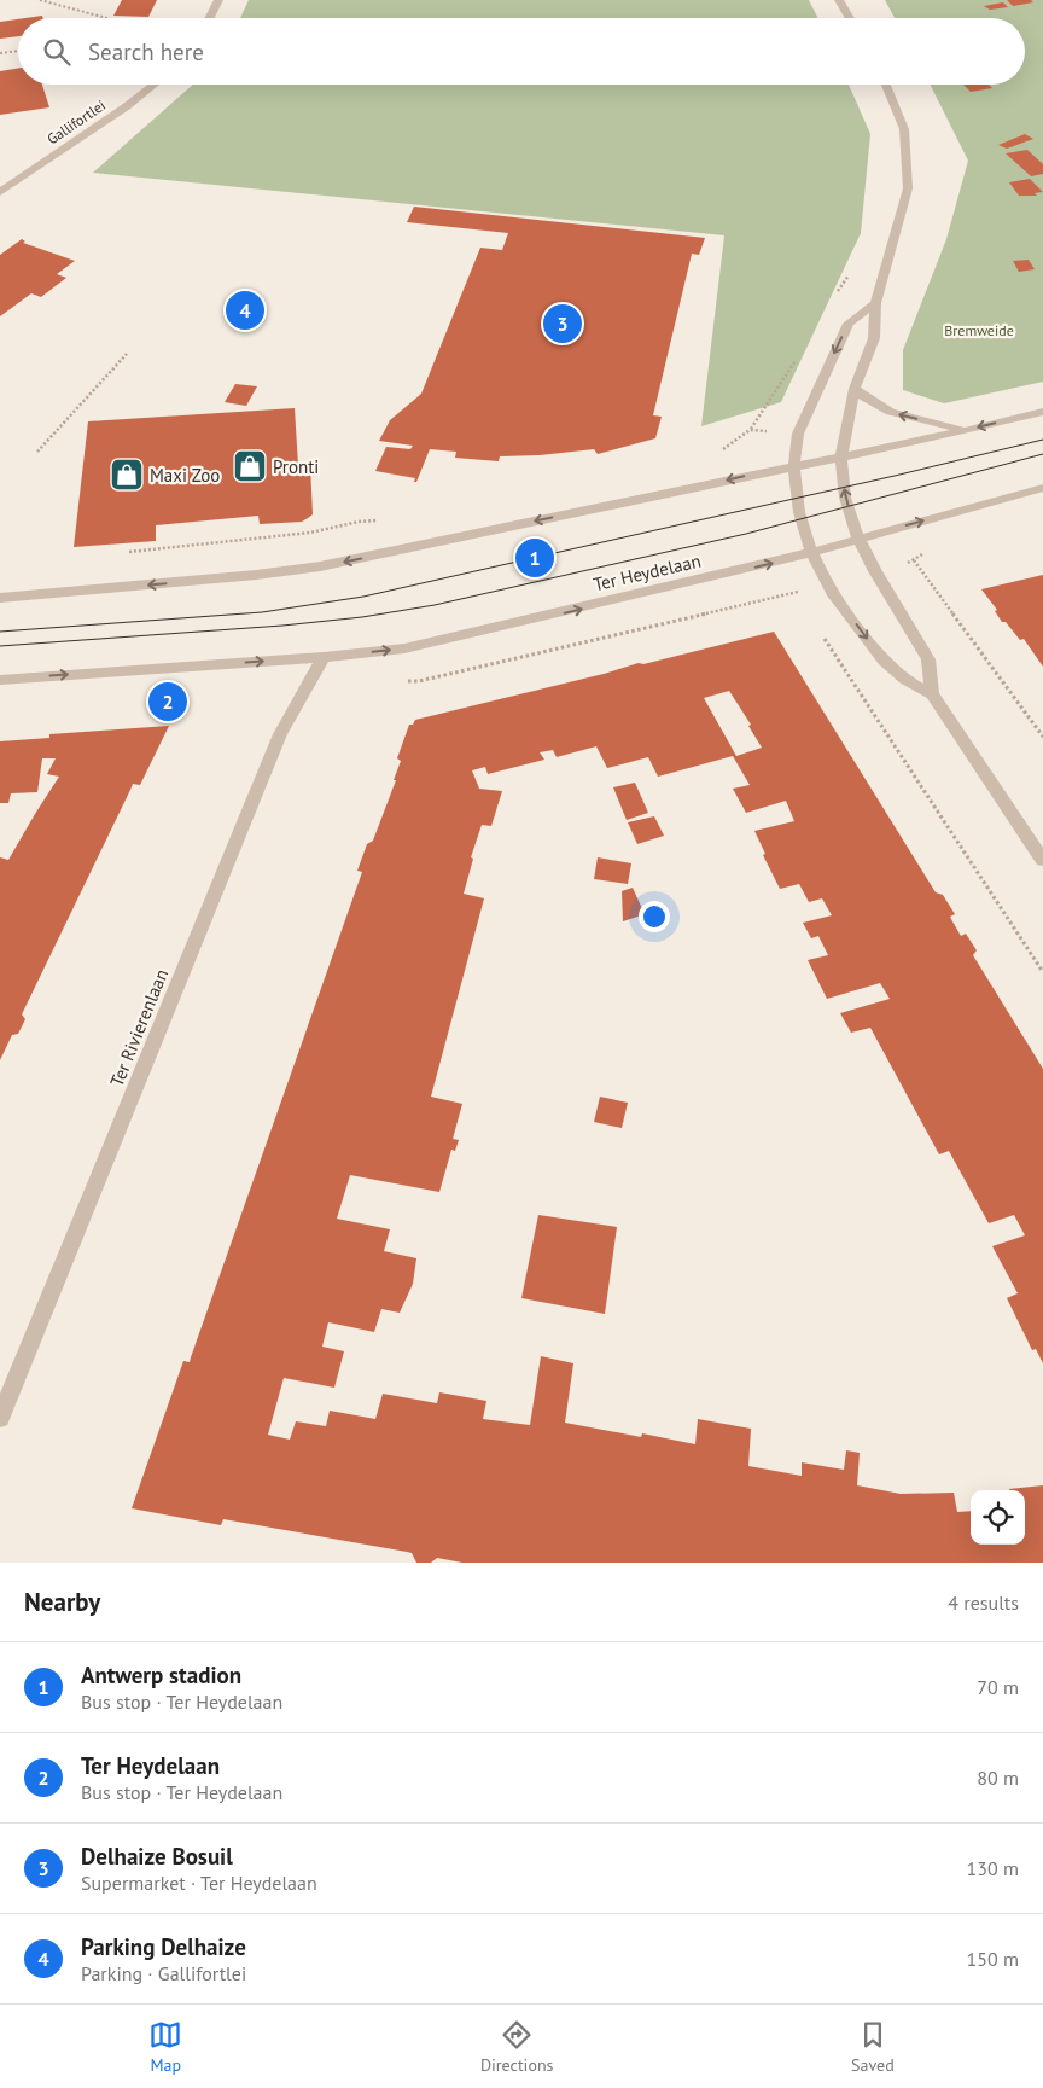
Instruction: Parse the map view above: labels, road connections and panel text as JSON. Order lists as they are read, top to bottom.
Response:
{
  "streets": {
    "street": ["Gallifortlei", "Ter Heydelaan", "Ter Rivierenlaan"]
  },
  "crossings": [
    ["Ter Heydelaan", "Ter Rivierenlaan"]
  ],
  "parks": ["Bremweide"],
  "places": {
    "shop": ["Pronti", "Maxi Zoo"]
  },
  "page": {
    "search": "Search here",
    "pins": [
      "4",
      "3",
      "1",
      "2"
    ],
    "heading": ["Nearby", "4 results"],
    "list": [
      {
        "mark": "1",
        "name": "Antwerp stadion",
        "note": "Bus stop · Ter Heydelaan",
        "value": "70 m"
      },
      {
        "mark": "2",
        "name": "Ter Heydelaan",
        "note": "Bus stop · Ter Heydelaan",
        "value": "80 m"
      },
      {
        "mark": "3",
        "name": "Delhaize Bosuil",
        "note": "Supermarket · Ter Heydelaan",
        "value": "130 m"
      },
      {
        "mark": "4",
        "name": "Parking Delhaize",
        "note": "Parking · Gallifortlei",
        "value": "150 m"
      }
    ],
    "nav": ["Map", "Directions", "Saved"]
  }
}
